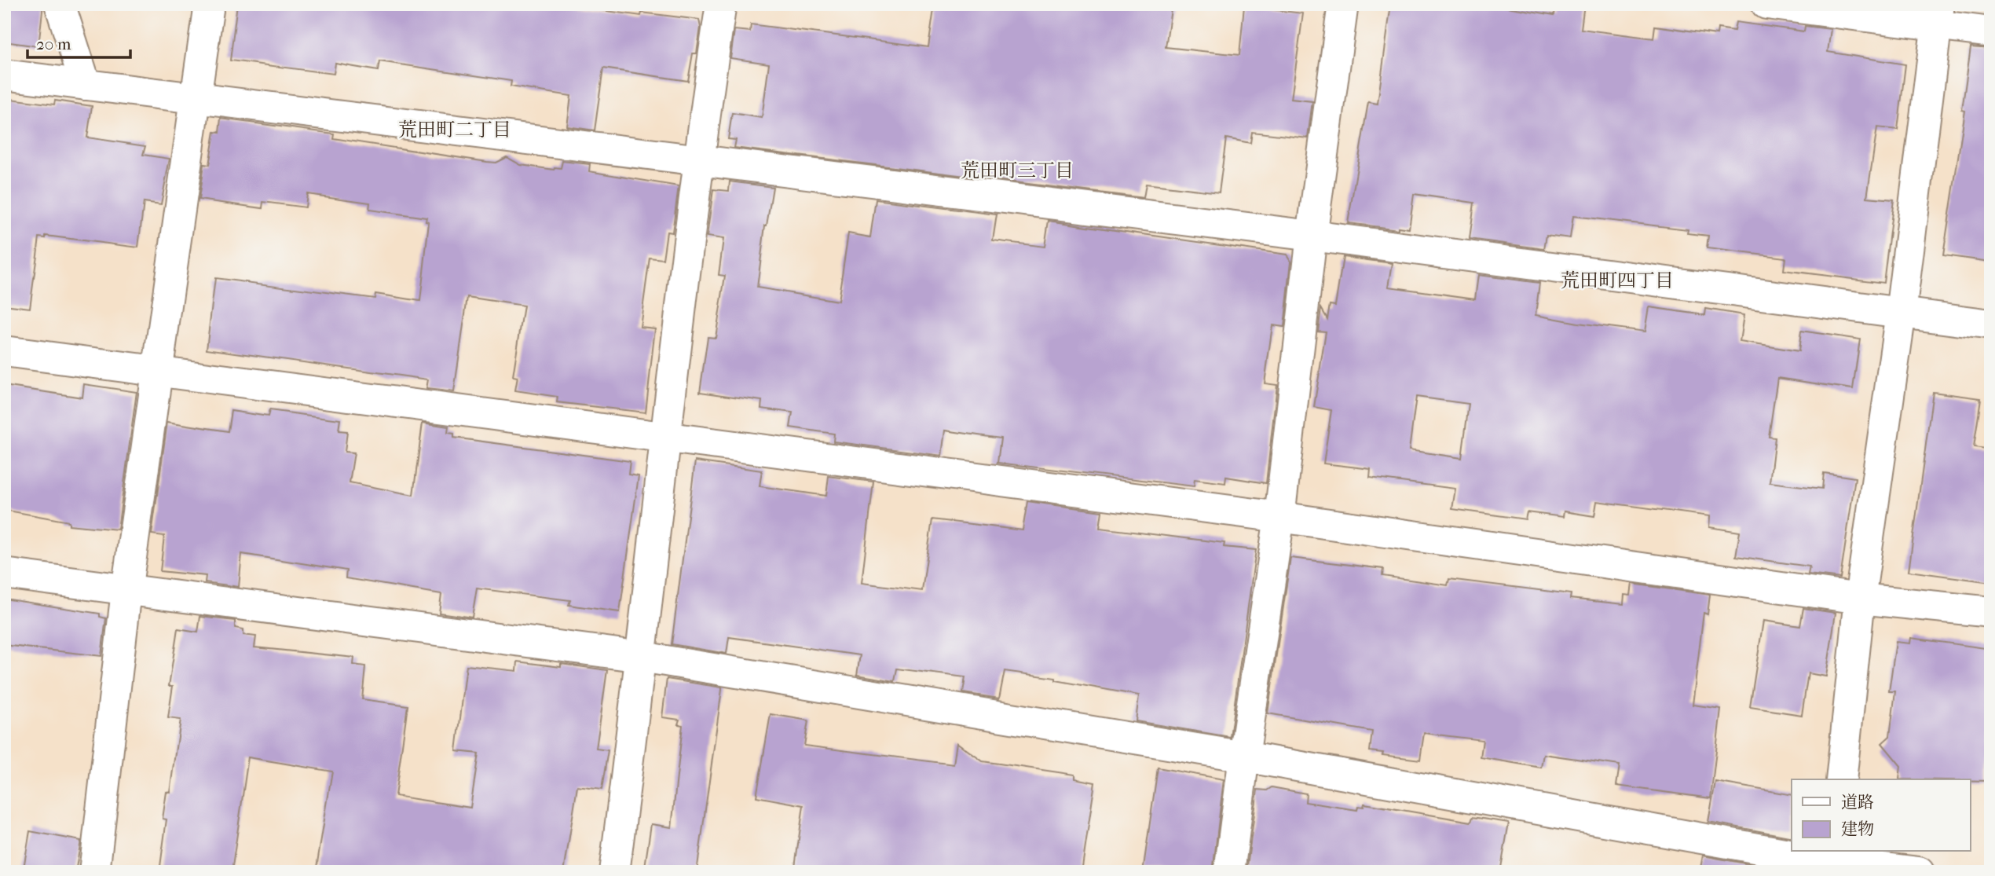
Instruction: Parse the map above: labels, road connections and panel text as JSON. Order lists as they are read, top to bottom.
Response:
{
  "districts": ["荒田町二丁目", "荒田町三丁目", "荒田町四丁目"],
  "legend": ["道路", "建物"],
  "scale_bar": "20 m"
}
